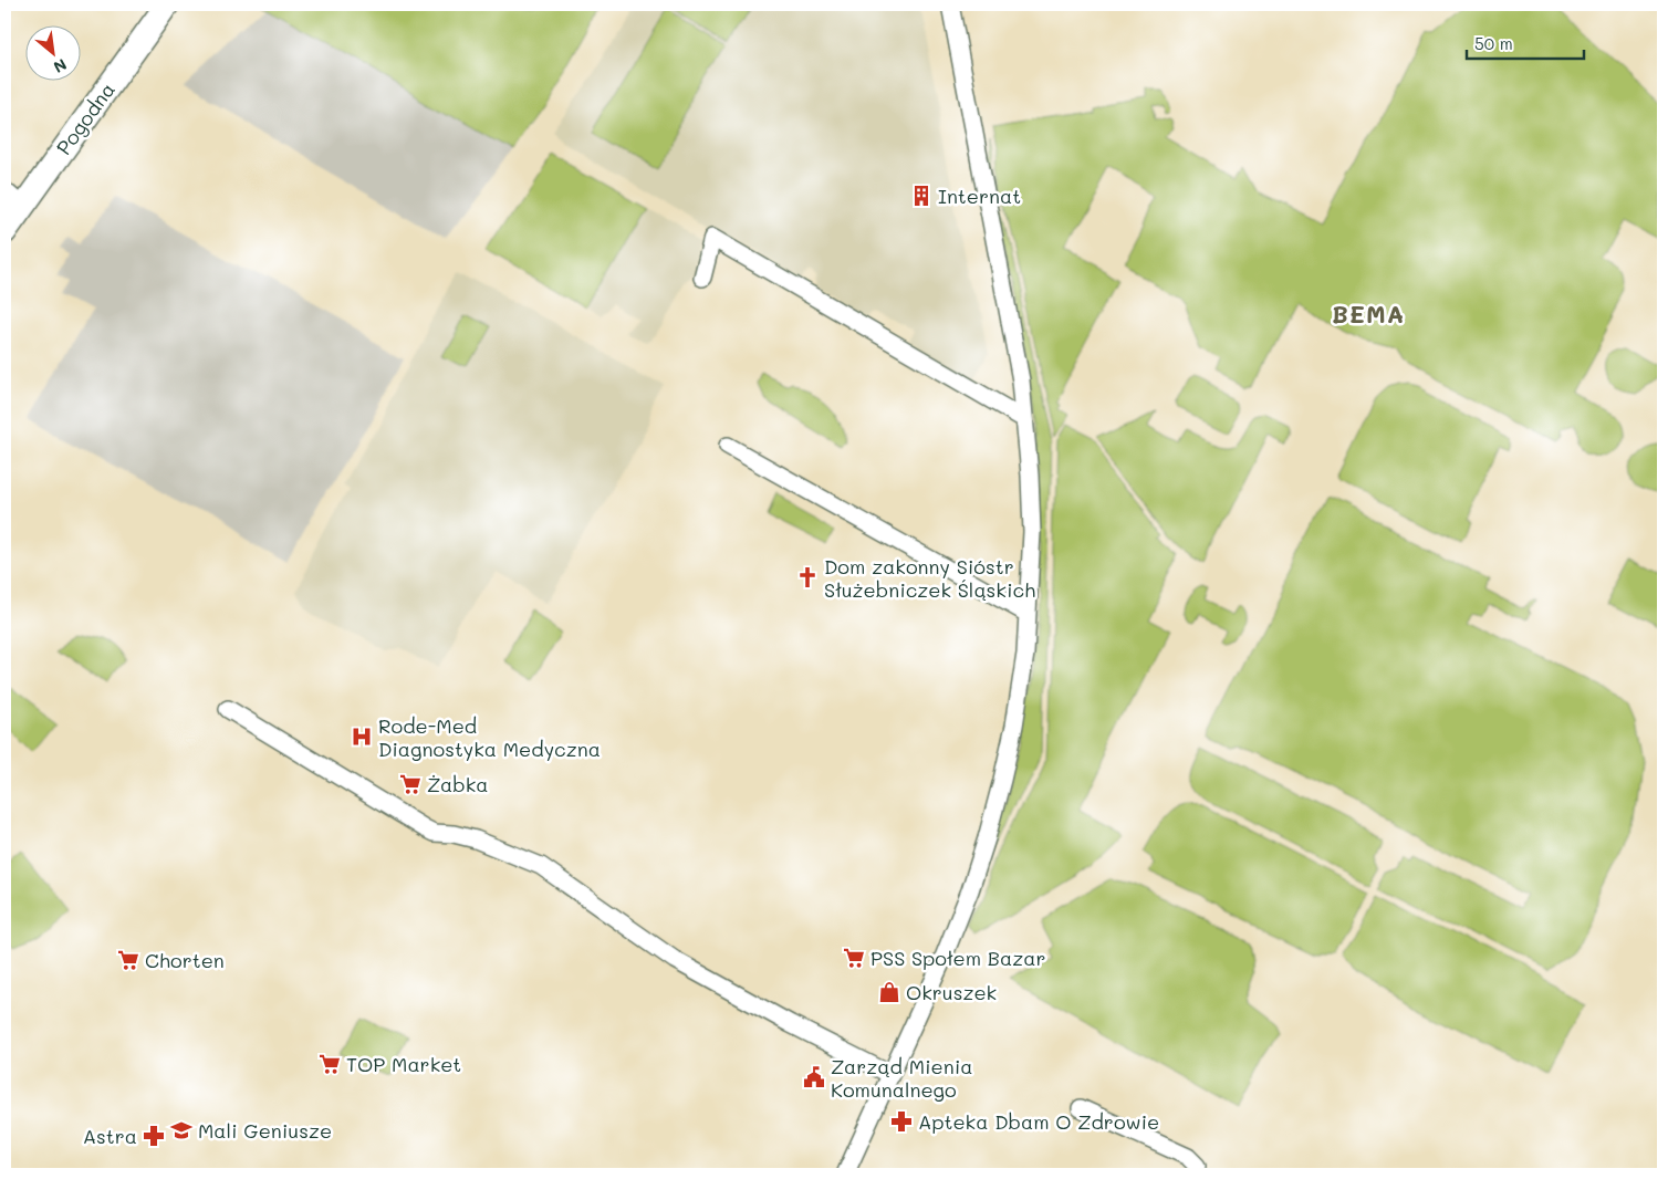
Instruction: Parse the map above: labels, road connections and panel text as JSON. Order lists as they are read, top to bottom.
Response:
{
  "streets": {
    "street": ["Pogodna"]
  },
  "districts": ["BEMA"],
  "places": {
    "building": ["Internat"],
    "church": ["Dom zakonny Sióstr Służebniczek Śląskich"],
    "hospital": ["Rode-Med Diagnostyka Medyczna"],
    "supermarket": [
      "Żabka",
      "PSS Społem Bazar",
      "Chorten",
      "TOP Market"
    ],
    "shop": ["Okruszek"],
    "public building": ["Zarząd Mienia Komunalnego"],
    "pharmacy": ["Apteka Dbam O Zdrowie", "Astra"],
    "school or university": ["Mali Geniusze"]
  },
  "scale_bar": "50 m",
  "north": "bottom right"
}
